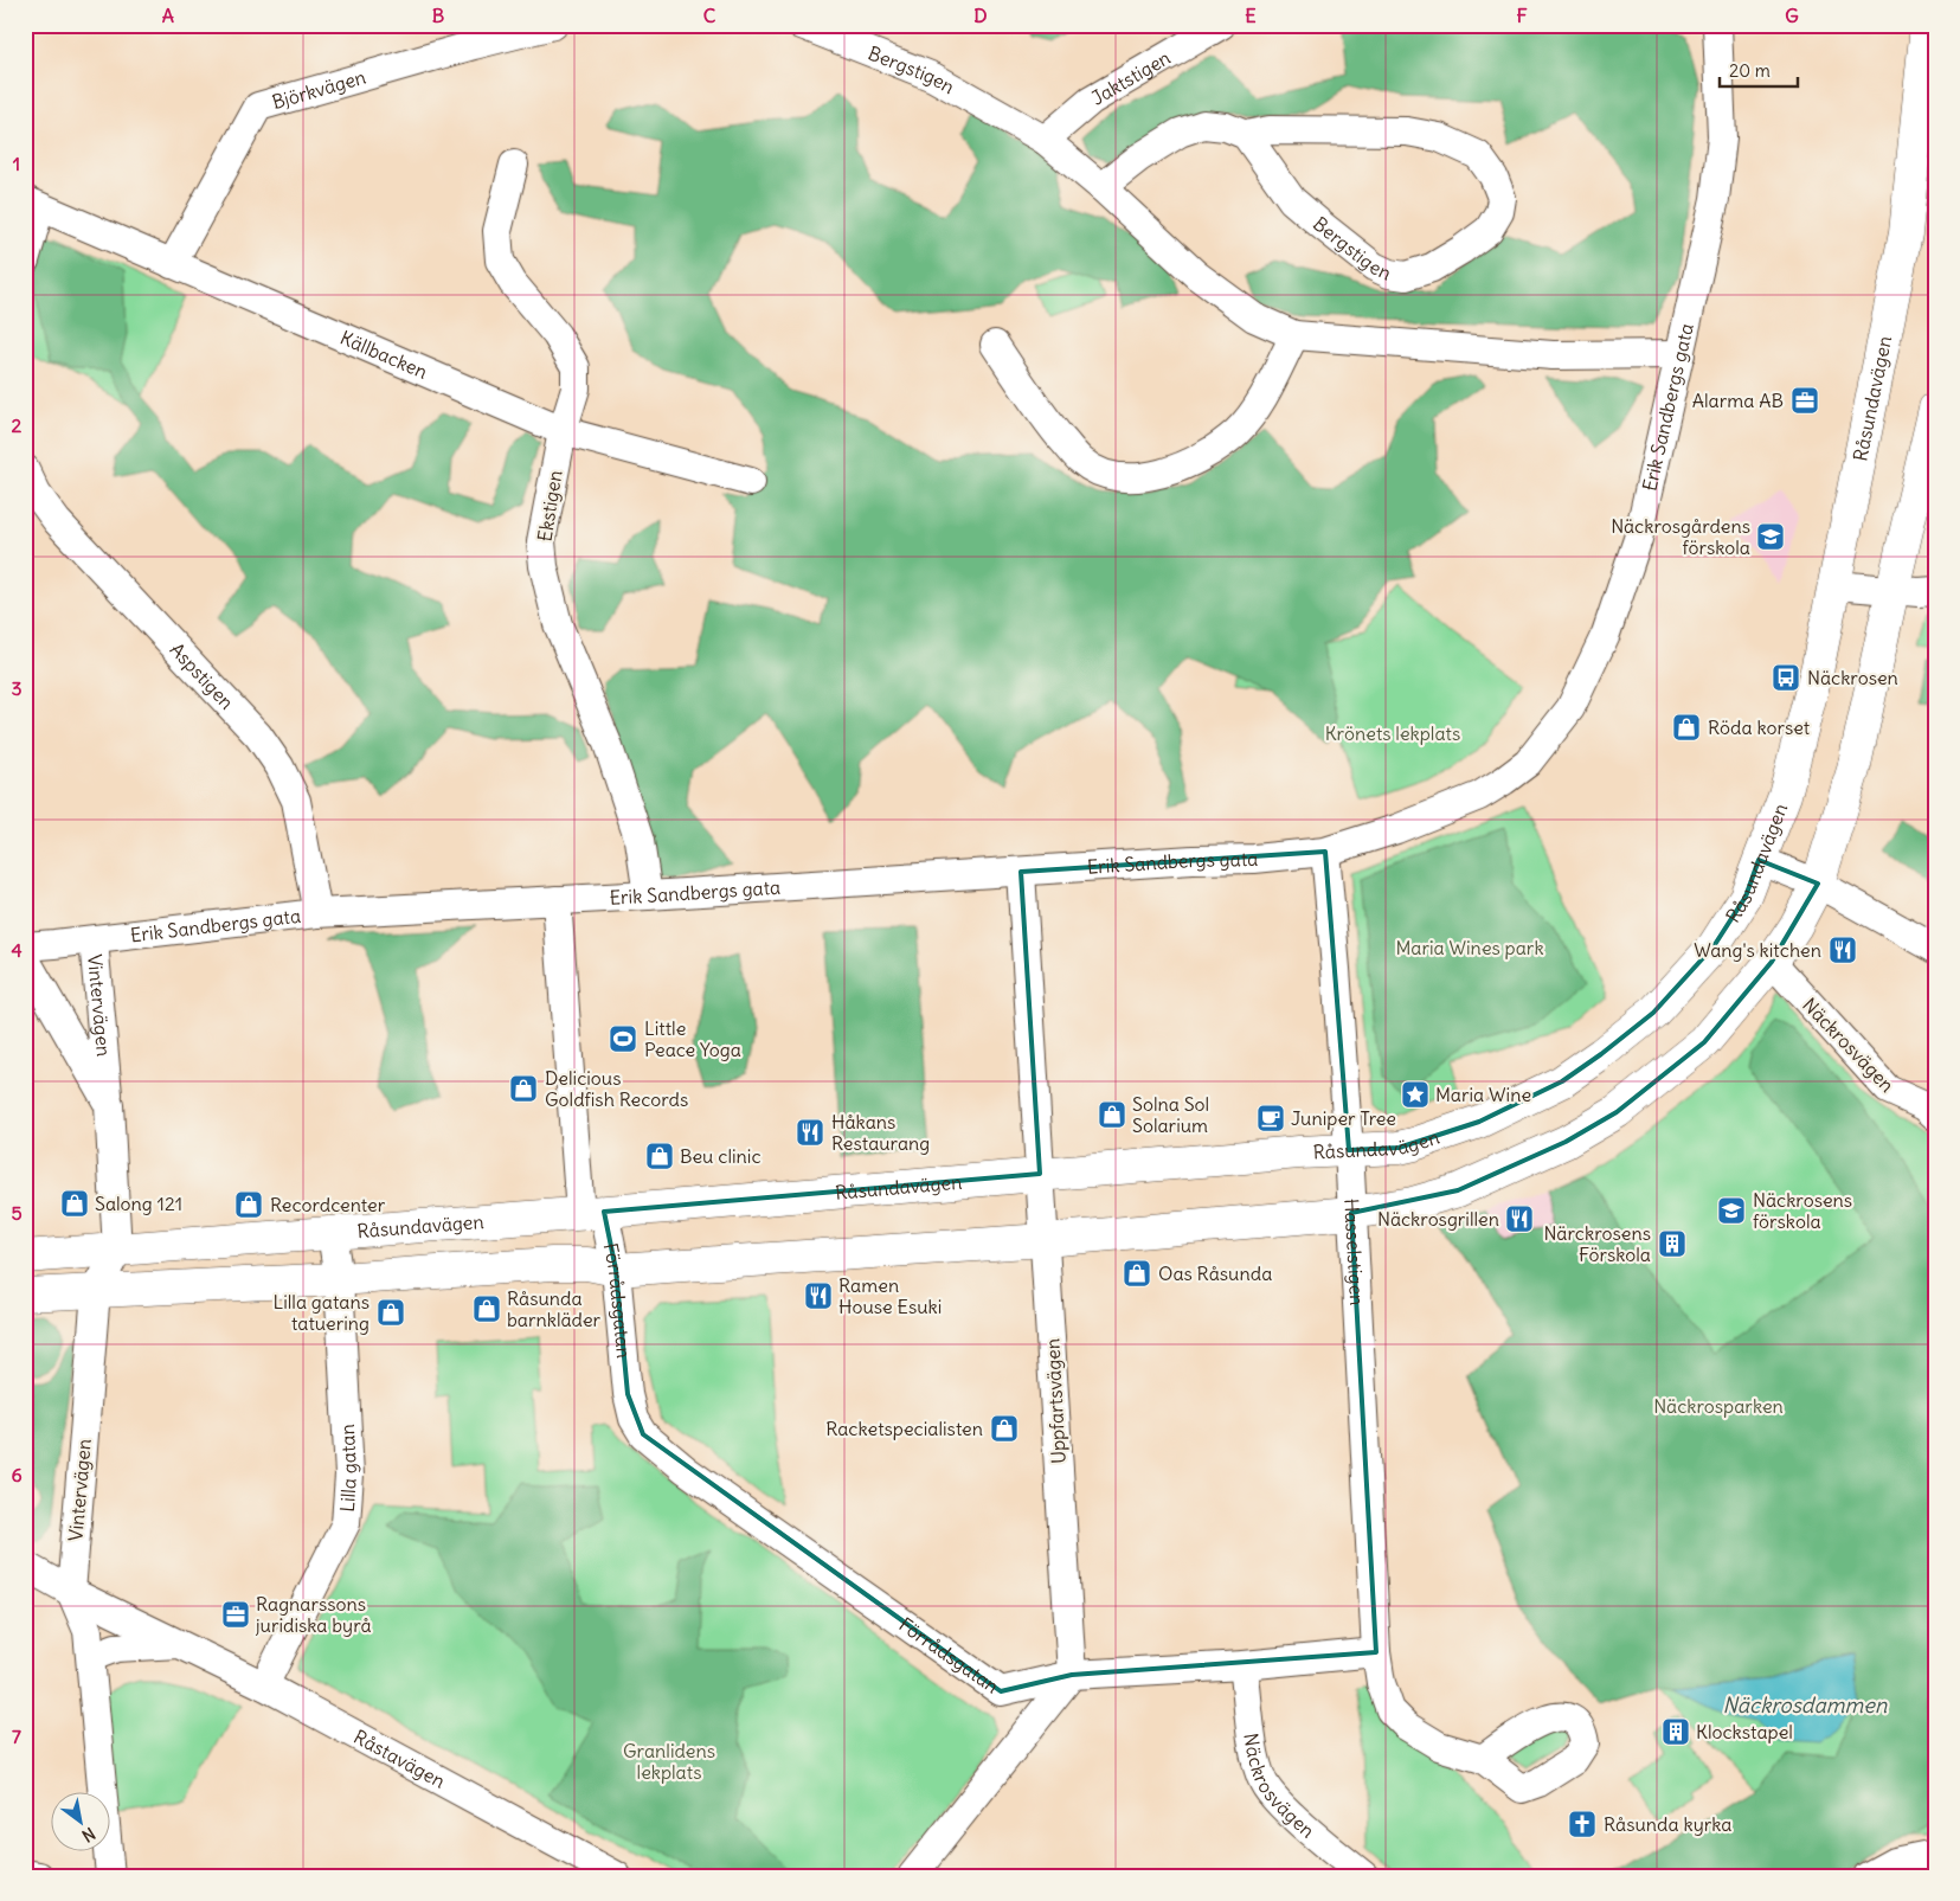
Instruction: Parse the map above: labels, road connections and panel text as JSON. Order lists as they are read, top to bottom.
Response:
{
  "streets": {
    "street": [
      "Bergstigen",
      "Jaktstigen",
      "Björkvägen",
      "Källbacken",
      "Råsundavägen",
      "Erik Sandbergs gata",
      "Ekstigen",
      "Aspstigen",
      "Vintervägen",
      "Näckrosvägen",
      "Hasselstigen",
      "Förrådsgatan",
      "Uppfartsvägen",
      "Lilla gatan",
      "Råstavägen"
    ]
  },
  "crossings": [
    ["Bergstigen", "Jaktstigen"],
    ["Bergstigen", "Erik Sandbergs gata"],
    ["Björkvägen", "Källbacken"],
    ["Källbacken", "Ekstigen"],
    ["Råsundavägen", "Vintervägen"],
    ["Råsundavägen", "Hasselstigen"],
    ["Råsundavägen", "Förrådsgatan"],
    ["Råsundavägen", "Uppfartsvägen"],
    ["Råsundavägen", "Lilla gatan"],
    ["Erik Sandbergs gata", "Ekstigen"],
    ["Erik Sandbergs gata", "Aspstigen"],
    ["Erik Sandbergs gata", "Vintervägen"],
    ["Erik Sandbergs gata", "Hasselstigen"],
    ["Erik Sandbergs gata", "Förrådsgatan"],
    ["Erik Sandbergs gata", "Uppfartsvägen"],
    ["Vintervägen", "Råstavägen"],
    ["Näckrosvägen", "Förrådsgatan"],
    ["Hasselstigen", "Förrådsgatan"],
    ["Förrådsgatan", "Uppfartsvägen"],
    ["Lilla gatan", "Råstavägen"]
  ],
  "water": ["Näckrosdammen"],
  "parks": [
    "Krönets lekplats",
    "Maria Wines park",
    "Näckrosparken",
    "Granlidens lekplats"
  ],
  "places": {
    "office": ["Alarma AB", "Ragnarssons juridiska byrå"],
    "school or university": ["Näckrosgårdens förskola", "Näckrosens förskola"],
    "bus stop": ["Näckrosen"],
    "shop": [
      "Röda korset",
      "Delicious Goldfish Records",
      "Solna Sol Solarium",
      "Beu clinic",
      "Salong 121",
      "Recordcenter",
      "Oas Råsunda",
      "Råsunda barnkläder",
      "Lilla gatans tatuering",
      "Racketspecialisten"
    ],
    "restaurant": [
      "Wang's kitchen",
      "Håkans Restaurang",
      "Näckrosgrillen",
      "Ramen House Esuki"
    ],
    "sports": ["Little Peace Yoga"],
    "place": ["Maria Wine"],
    "cafe": ["Juniper Tree"],
    "building": ["Närckrosens Förskola", "Klockstapel"],
    "church": ["Råsunda kyrka"]
  },
  "scale_bar": "20 m",
  "north": "bottom right",
  "grid": {
    "columns": [
      "A",
      "B",
      "C",
      "D",
      "E",
      "F",
      "G"
    ],
    "rows": [
      "1",
      "2",
      "3",
      "4",
      "5",
      "6",
      "7"
    ]
  }
}
